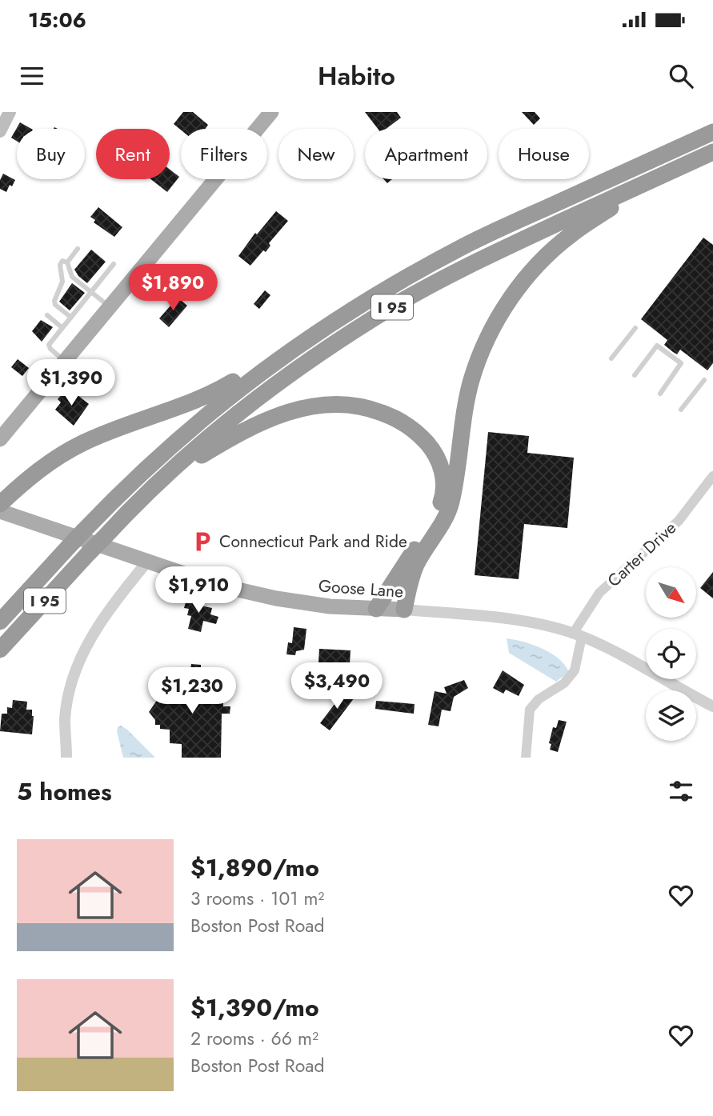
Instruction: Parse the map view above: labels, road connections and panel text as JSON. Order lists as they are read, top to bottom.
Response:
{
  "streets": {
    "highway": ["I 95"],
    "main road": ["Goose Lane"],
    "street": ["Carter Drive"]
  },
  "crossings": [
    ["Carter Drive", "Goose Lane"]
  ],
  "places": {
    "parking": ["Connecticut Park and Ride"]
  },
  "north": "bottom right",
  "page": {
    "status": "15:06",
    "header": "Habito",
    "chip": [
      "Buy",
      "Rent",
      "Filters",
      "New",
      "Apartment",
      "House"
    ],
    "price": [
      "$1,890",
      "$1,390",
      "$1,910",
      "$3,490",
      "$1,230"
    ],
    "heading": "5 homes",
    "list": [
      {
        "name": "$1,890/mo",
        "note": "3 rooms · 101 m² · Boston Post Road"
      },
      {
        "name": "$1,390/mo",
        "note": "2 rooms · 66 m² · Boston Post Road"
      }
    ]
  }
}
